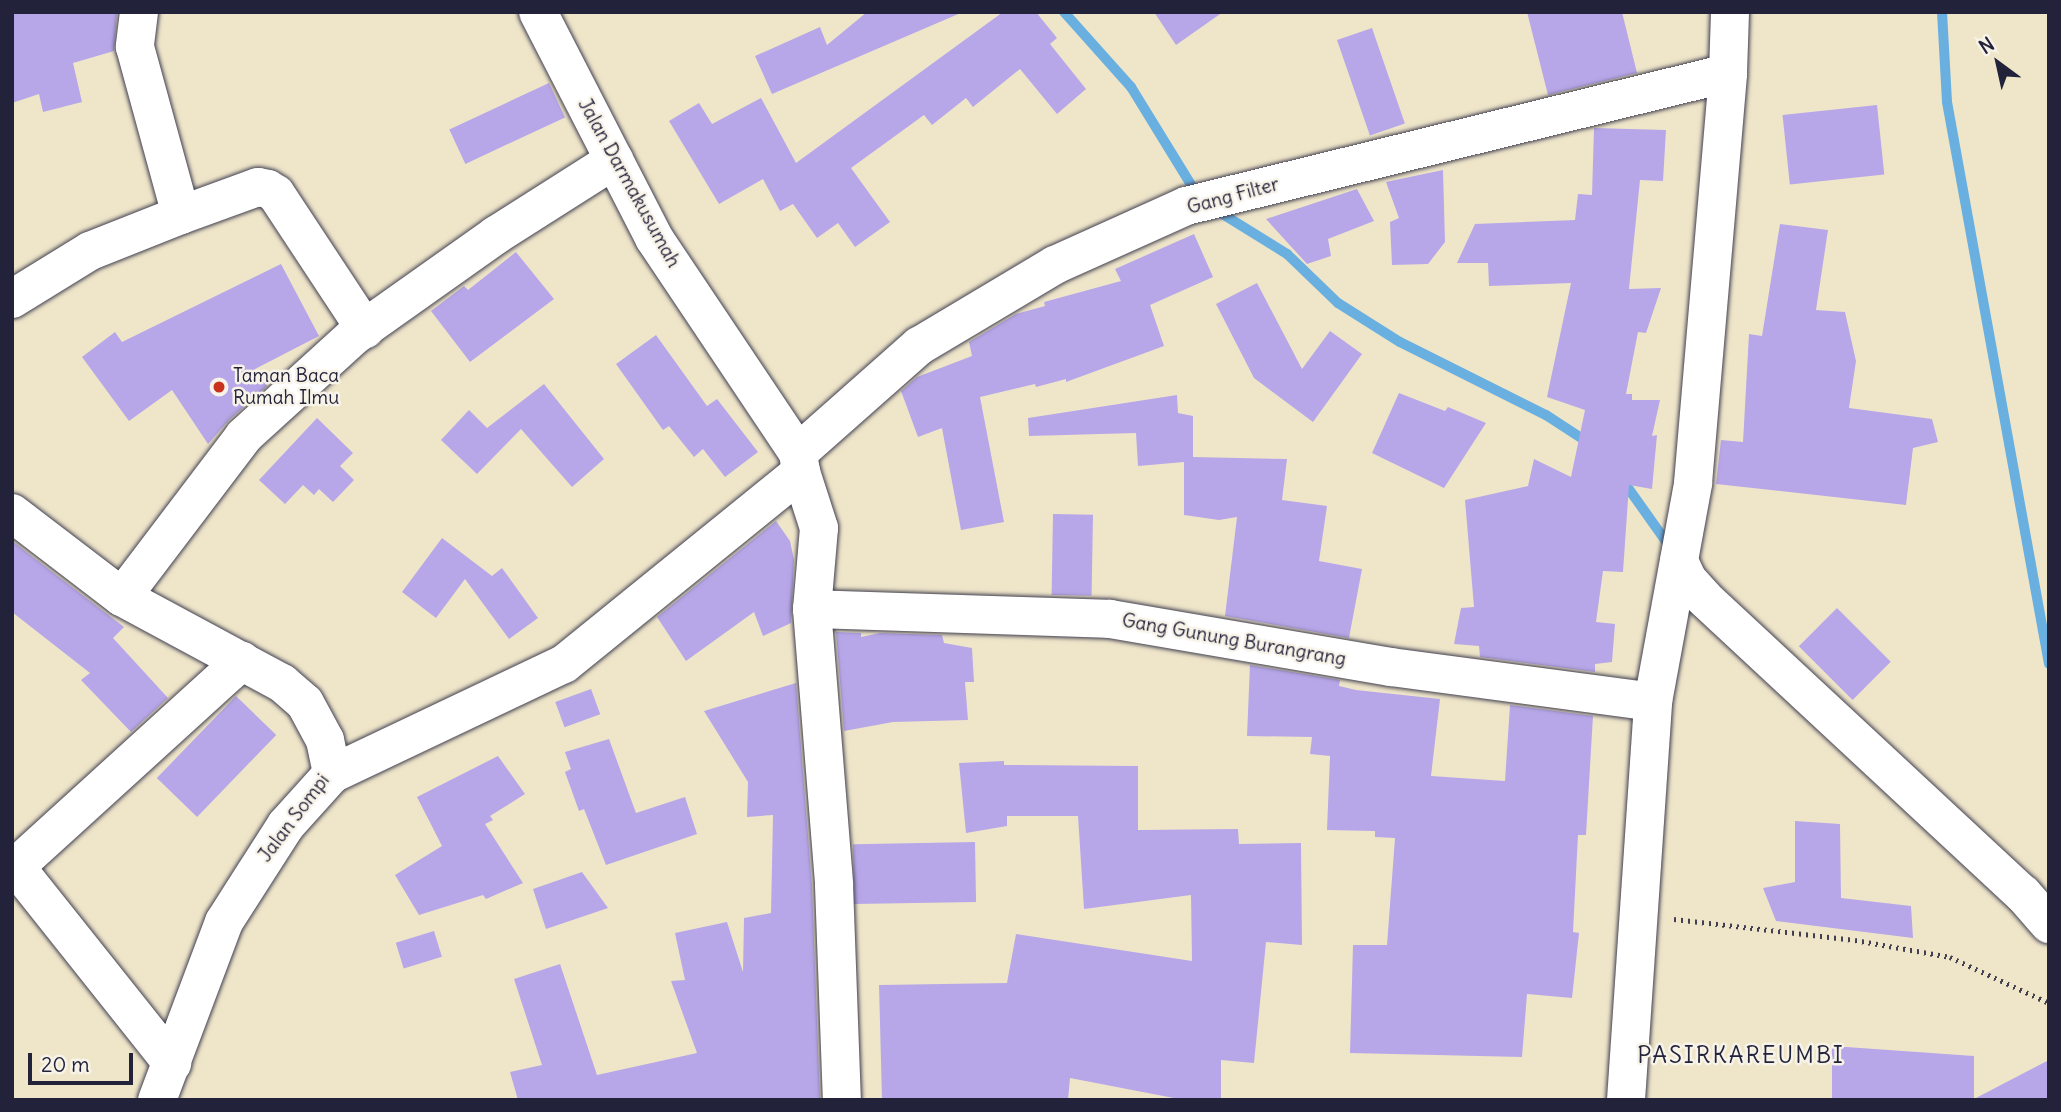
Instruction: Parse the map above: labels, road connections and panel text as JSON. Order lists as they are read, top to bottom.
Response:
{
  "streets": {
    "street": [
      "Jalan Darmakusumah",
      "Gang Filter",
      "Gang Gunung Burangrang",
      "Jalan Sompi"
    ]
  },
  "crossings": [
    ["Jalan Darmakusumah", "Gang Filter"],
    ["Jalan Darmakusumah", "Gang Gunung Burangrang"],
    ["Gang Filter", "Jalan Sompi"]
  ],
  "districts": ["PASIRKAREUMBI"],
  "places": ["Taman Baca Rumah Ilmu"],
  "scale_bar": "20 m",
  "north": "top left"
}
